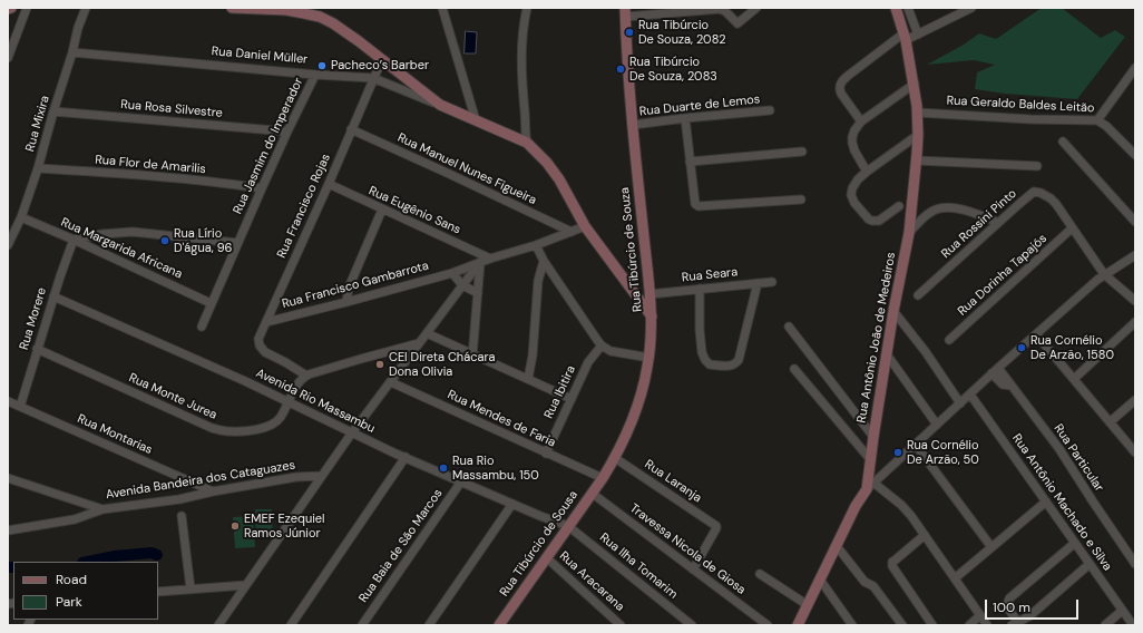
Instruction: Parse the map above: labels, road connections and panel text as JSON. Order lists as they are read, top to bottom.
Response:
{
  "streets": {
    "street": [
      "Rua Daniel Müller",
      "Rua Geraldo Baldes Leitão",
      "Rua Duarte de Lemos",
      "Rua Rosa Silvestre",
      "Rua Mixira",
      "Rua Jasmim do Imperador",
      "Rua Flor de Amarilis",
      "Rua Manuel Nunes Figueira",
      "Rua Francisco Rojas",
      "Rua Eugênio Sans",
      "Rua Rossini Pinto",
      "Rua Margarida Africana",
      "Rua Tibúrcio de Souza",
      "Rua Seara",
      "Rua Dorinha Tapajós",
      "Rua Francisco Gambarrota",
      "Rua Morere",
      "Rua Antônio João de Medeiros",
      "Rua Ibitira",
      "Rua Monte Jurea",
      "Avenida Rio Massambu",
      "Rua Mendes de Faria",
      "Rua Montarias",
      "Rua Particular",
      "Avenida Bandeira dos Cataguazes",
      "Rua Laranja",
      "Rua Antônio Machado e Silva",
      "Rua Tibúrcio de Sousa",
      "Rua Baia de São Marcos",
      "Travessa Nicola de Giosa",
      "Rua Ilha Tomarim",
      "Rua Aracarana"
    ]
  },
  "crossings": [
    ["Rua Daniel Müller", "Rua Mixira"],
    ["Rua Daniel Müller", "Rua Jasmim do Imperador"],
    ["Rua Daniel Müller", "Rua Francisco Rojas"],
    ["Rua Geraldo Baldes Leitão", "Rua Antônio João de Medeiros"],
    ["Rua Duarte de Lemos", "Rua Tibúrcio de Souza"],
    ["Rua Rosa Silvestre", "Rua Mixira"],
    ["Rua Rosa Silvestre", "Rua Jasmim do Imperador"],
    ["Rua Mixira", "Rua Flor de Amarilis"],
    ["Rua Mixira", "Rua Margarida Africana"],
    ["Rua Jasmim do Imperador", "Rua Flor de Amarilis"],
    ["Rua Jasmim do Imperador", "Rua Margarida Africana"],
    ["Rua Manuel Nunes Figueira", "Rua Francisco Rojas"],
    ["Rua Manuel Nunes Figueira", "Rua Francisco Gambarrota"],
    ["Rua Francisco Rojas", "Rua Eugênio Sans"],
    ["Rua Francisco Rojas", "Rua Francisco Gambarrota"],
    ["Rua Francisco Rojas", "Rua Monte Jurea"],
    ["Rua Eugênio Sans", "Rua Francisco Gambarrota"],
    ["Rua Rossini Pinto", "Rua Dorinha Tapajós"],
    ["Rua Margarida Africana", "Rua Morere"],
    ["Rua Tibúrcio de Souza", "Rua Seara"],
    ["Rua Tibúrcio de Souza", "Rua Mendes de Faria"],
    ["Rua Tibúrcio de Souza", "Rua Laranja"],
    ["Rua Tibúrcio de Souza", "Rua Tibúrcio de Sousa"],
    ["Rua Morere", "Rua Monte Jurea"],
    ["Rua Morere", "Avenida Rio Massambu"],
    ["Rua Morere", "Rua Montarias"],
    ["Rua Ibitira", "Rua Mendes de Faria"],
    ["Rua Monte Jurea", "Avenida Rio Massambu"],
    ["Avenida Rio Massambu", "Rua Tibúrcio de Sousa"],
    ["Avenida Rio Massambu", "Rua Baia de São Marcos"],
    ["Avenida Rio Massambu", "Rua Ilha Tomarim"],
    ["Rua Mendes de Faria", "Rua Tibúrcio de Sousa"],
    ["Rua Montarias", "Avenida Bandeira dos Cataguazes"],
    ["Rua Laranja", "Travessa Nicola de Giosa"],
    ["Rua Tibúrcio de Sousa", "Travessa Nicola de Giosa"],
    ["Rua Tibúrcio de Sousa", "Rua Ilha Tomarim"],
    ["Rua Tibúrcio de Sousa", "Rua Aracarana"]
  ],
  "places": [
    "Rua Tibúrcio De Souza, 2082",
    "Pacheco’s Barber",
    "Rua Tibúrcio De Souza, 2083",
    "Rua Lírio D'água, 96",
    "Rua Cornélio De Arzão, 1580",
    "CEI Direta Chácara Dona Olivia",
    "Rua Cornélio De Arzão, 50",
    "Rua Rio Massambu, 150",
    "EMEF Ezequiel Ramos Júnior"
  ],
  "legend": ["Road", "Park"],
  "scale_bar": "100 m"
}
